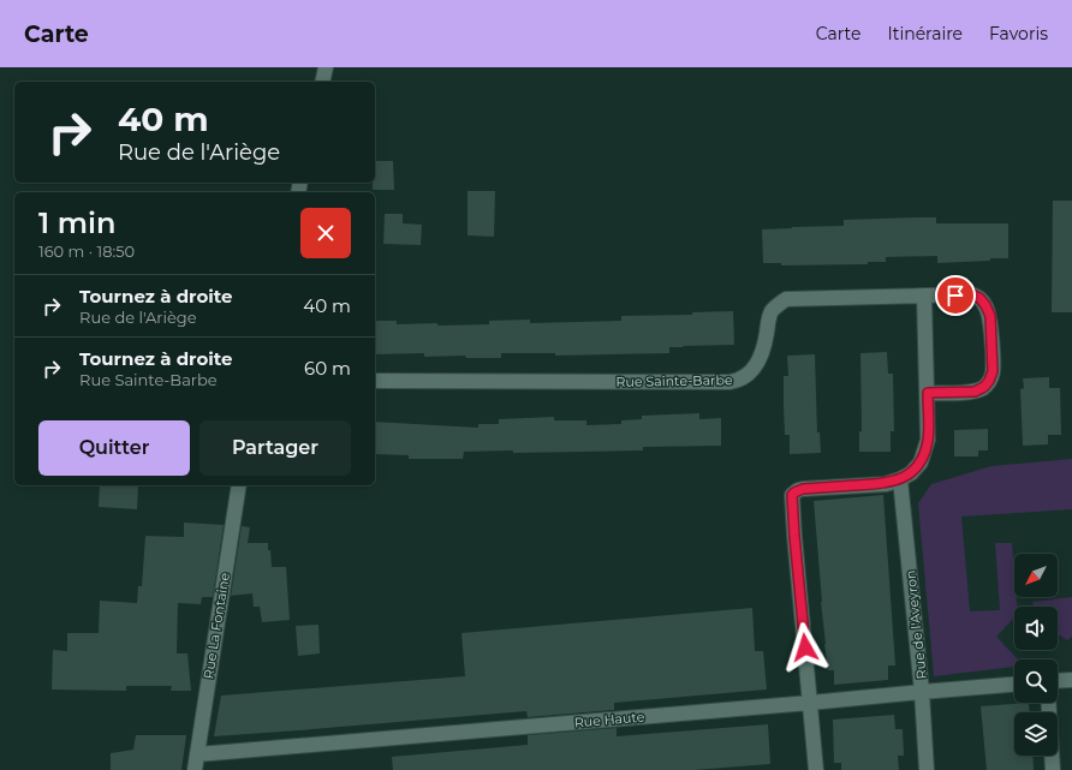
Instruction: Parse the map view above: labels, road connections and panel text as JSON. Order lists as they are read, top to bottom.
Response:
{
  "streets": {
    "street": [
      "Rue Sainte-Barbe",
      "Rue de l'Aveyron",
      "Rue La Fontaine",
      "Rue Haute"
    ]
  },
  "crossings": [
    ["Rue de l'Aveyron", "Rue Haute"],
    ["Rue La Fontaine", "Rue Haute"]
  ],
  "north": "bottom left",
  "page": {
    "header": "Carte",
    "nav": ["Carte", "Itinéraire", "Favoris"],
    "turn": ["40 m", "Rue de l'Ariège"],
    "heading": ["1 min", "160 m · 18:50"],
    "list": [
      {
        "name": "Tournez à droite",
        "note": "Rue de l'Ariège",
        "value": "40 m"
      },
      {
        "name": "Tournez à droite",
        "note": "Rue Sainte-Barbe",
        "value": "60 m"
      }
    ],
    "buttons": ["Quitter", "Partager"]
  }
}
